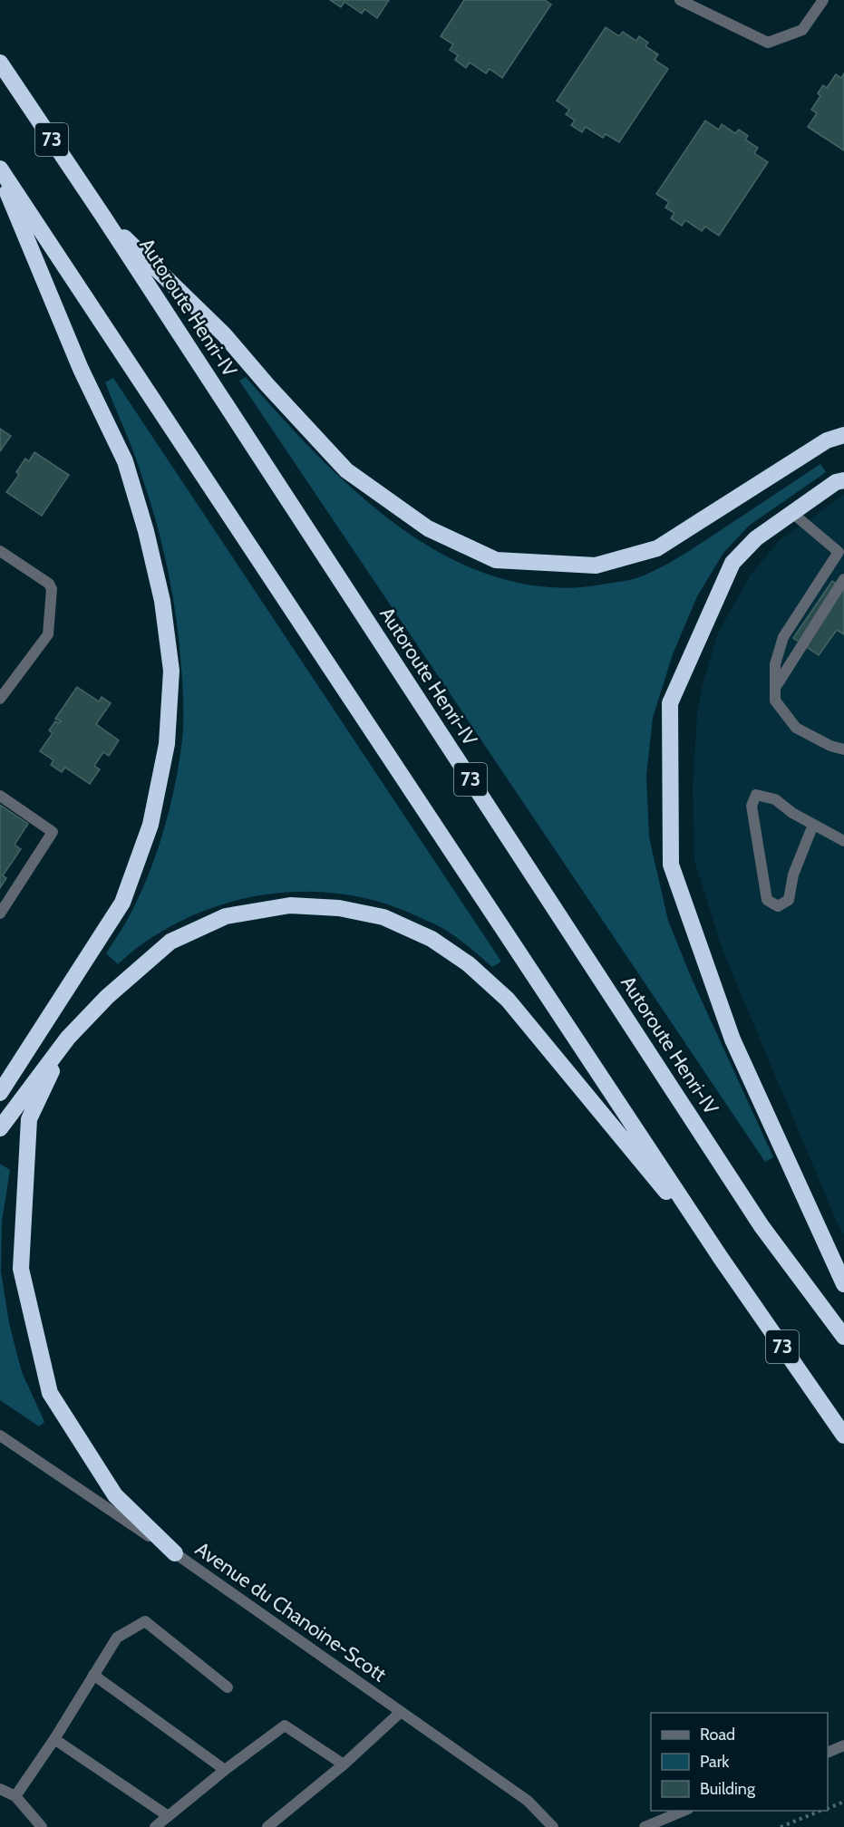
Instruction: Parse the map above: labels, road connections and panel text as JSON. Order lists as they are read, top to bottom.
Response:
{
  "streets": {
    "highway": ["73", "Autoroute Henri-IV"],
    "street": ["Avenue du Chanoine-Scott"]
  },
  "legend": ["Road", "Park", "Building"]
}
